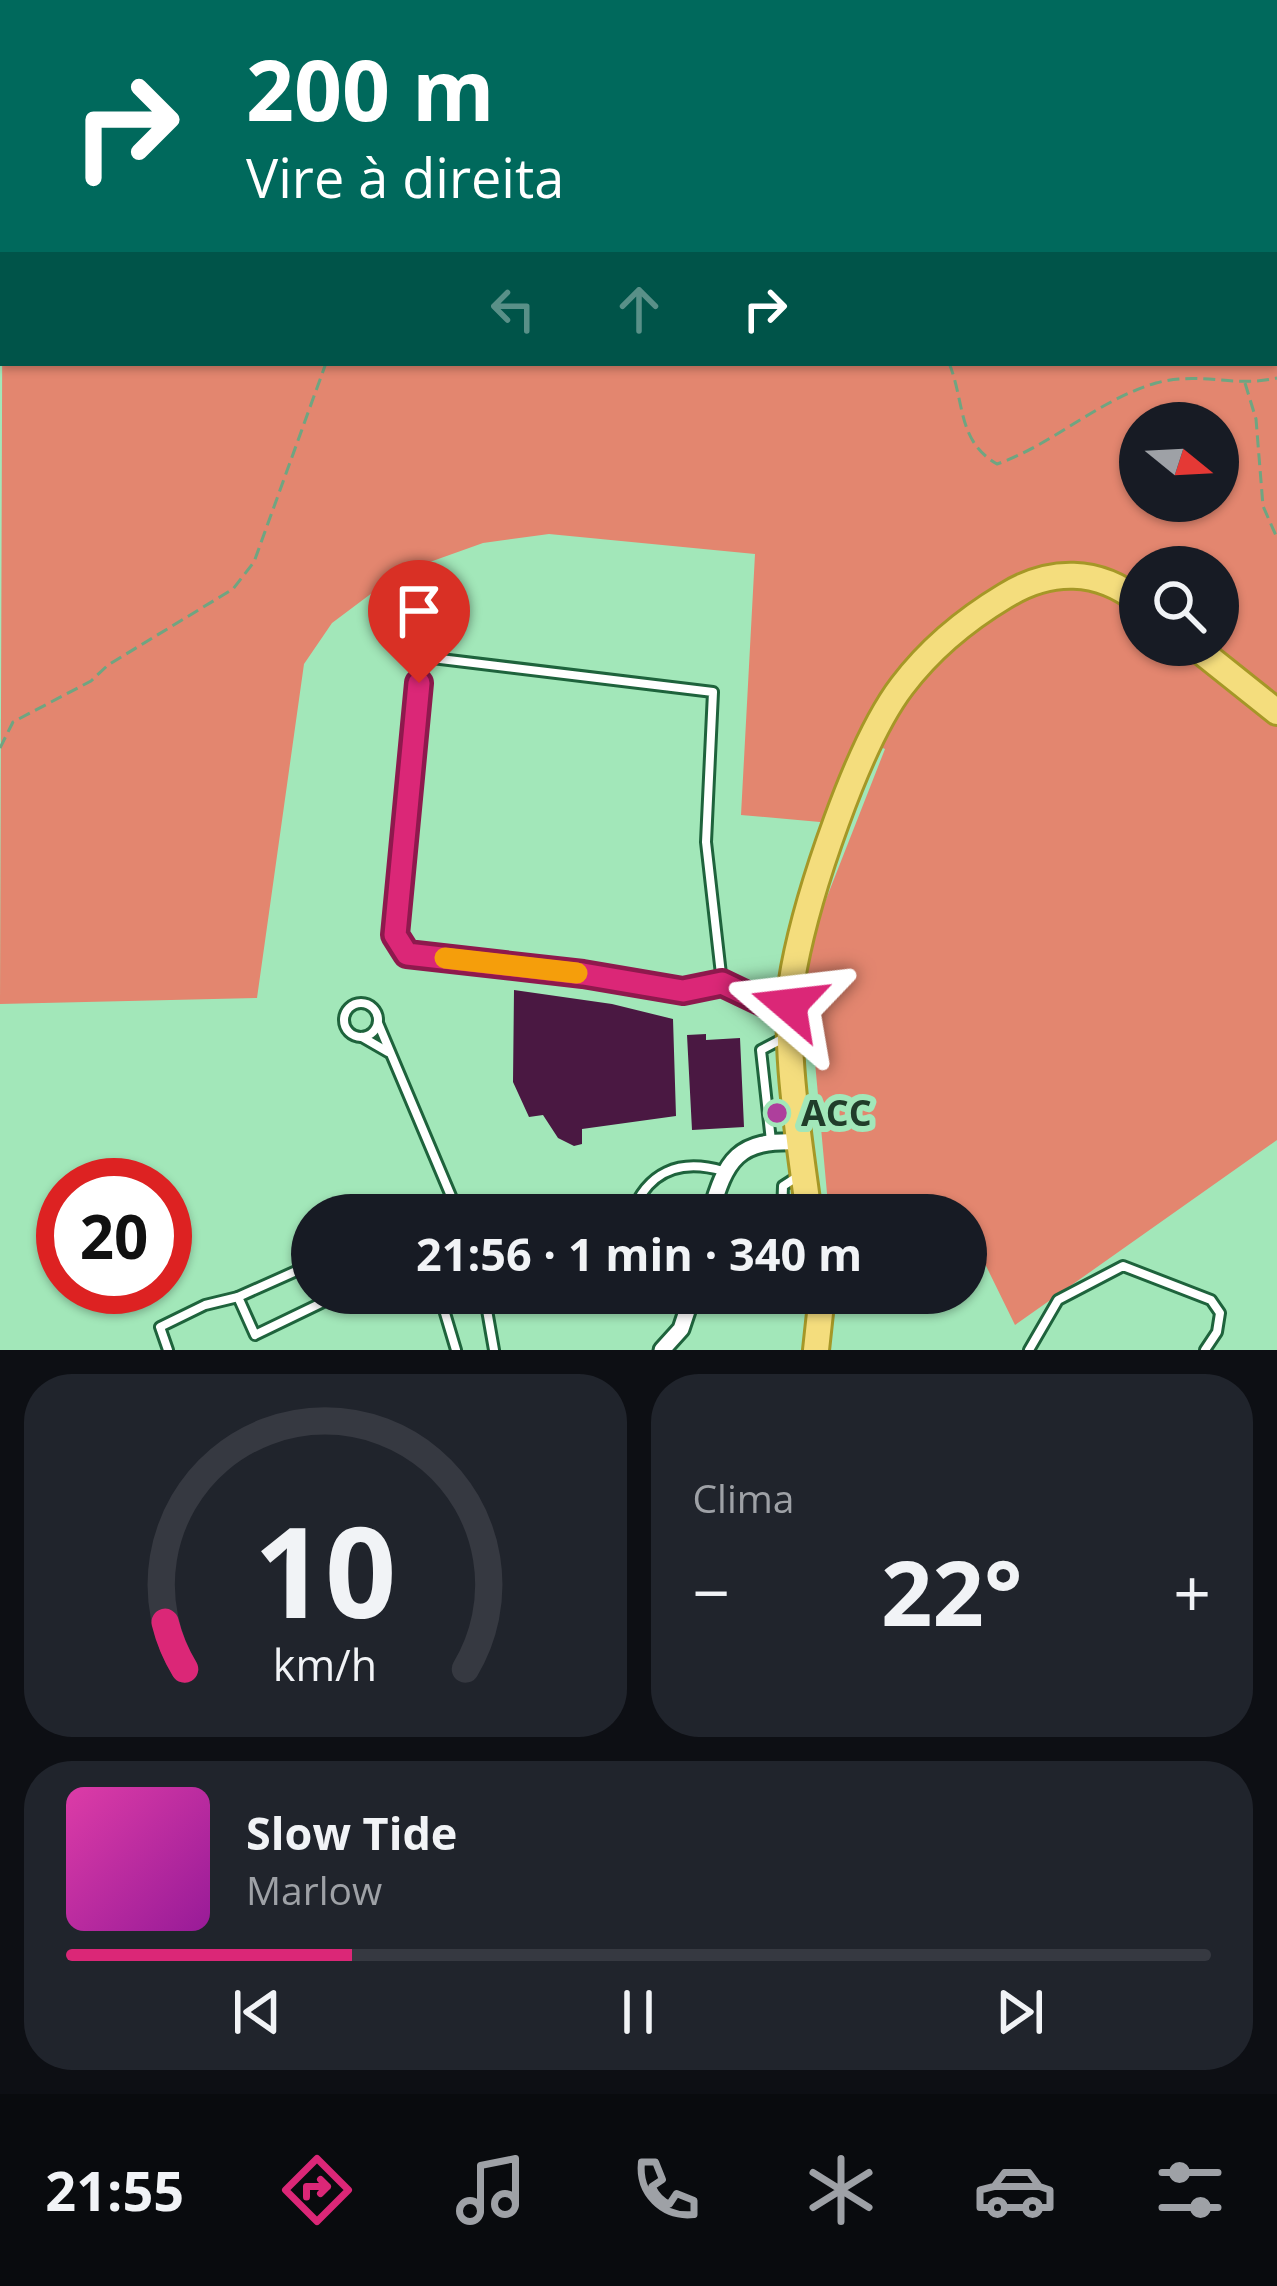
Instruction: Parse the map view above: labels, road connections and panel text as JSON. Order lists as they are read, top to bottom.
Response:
{
  "places": ["ACC"],
  "north": "right",
  "page": {
    "turn": ["200 m", "Vire à direita"],
    "limit": "20",
    "trip": "21:56 · 1 min · 340 m",
    "tile": "Clima",
    "heat": ["−", "22°", "+"],
    "song": ["Slow Tide", "Marlow"],
    "tabs": "21:55",
    "gauge": ["10", "km/h"]
  }
}
